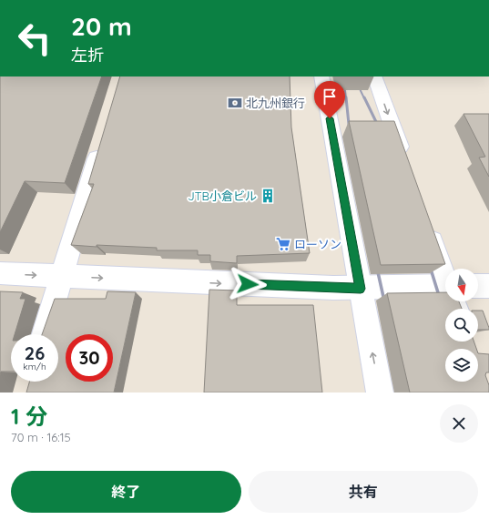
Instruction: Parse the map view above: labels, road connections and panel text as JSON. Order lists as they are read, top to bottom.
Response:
{
  "places": {
    "bank": ["北九州銀行"],
    "building": ["JTB小倉ビル"],
    "supermarket": ["ローソン"]
  },
  "north": "bottom",
  "page": {
    "turn": ["20 m", "左折"],
    "speed": "26 km/h",
    "limit": "30",
    "heading": ["1 分", "70 m · 16:15"],
    "buttons": ["終了", "共有"]
  }
}
